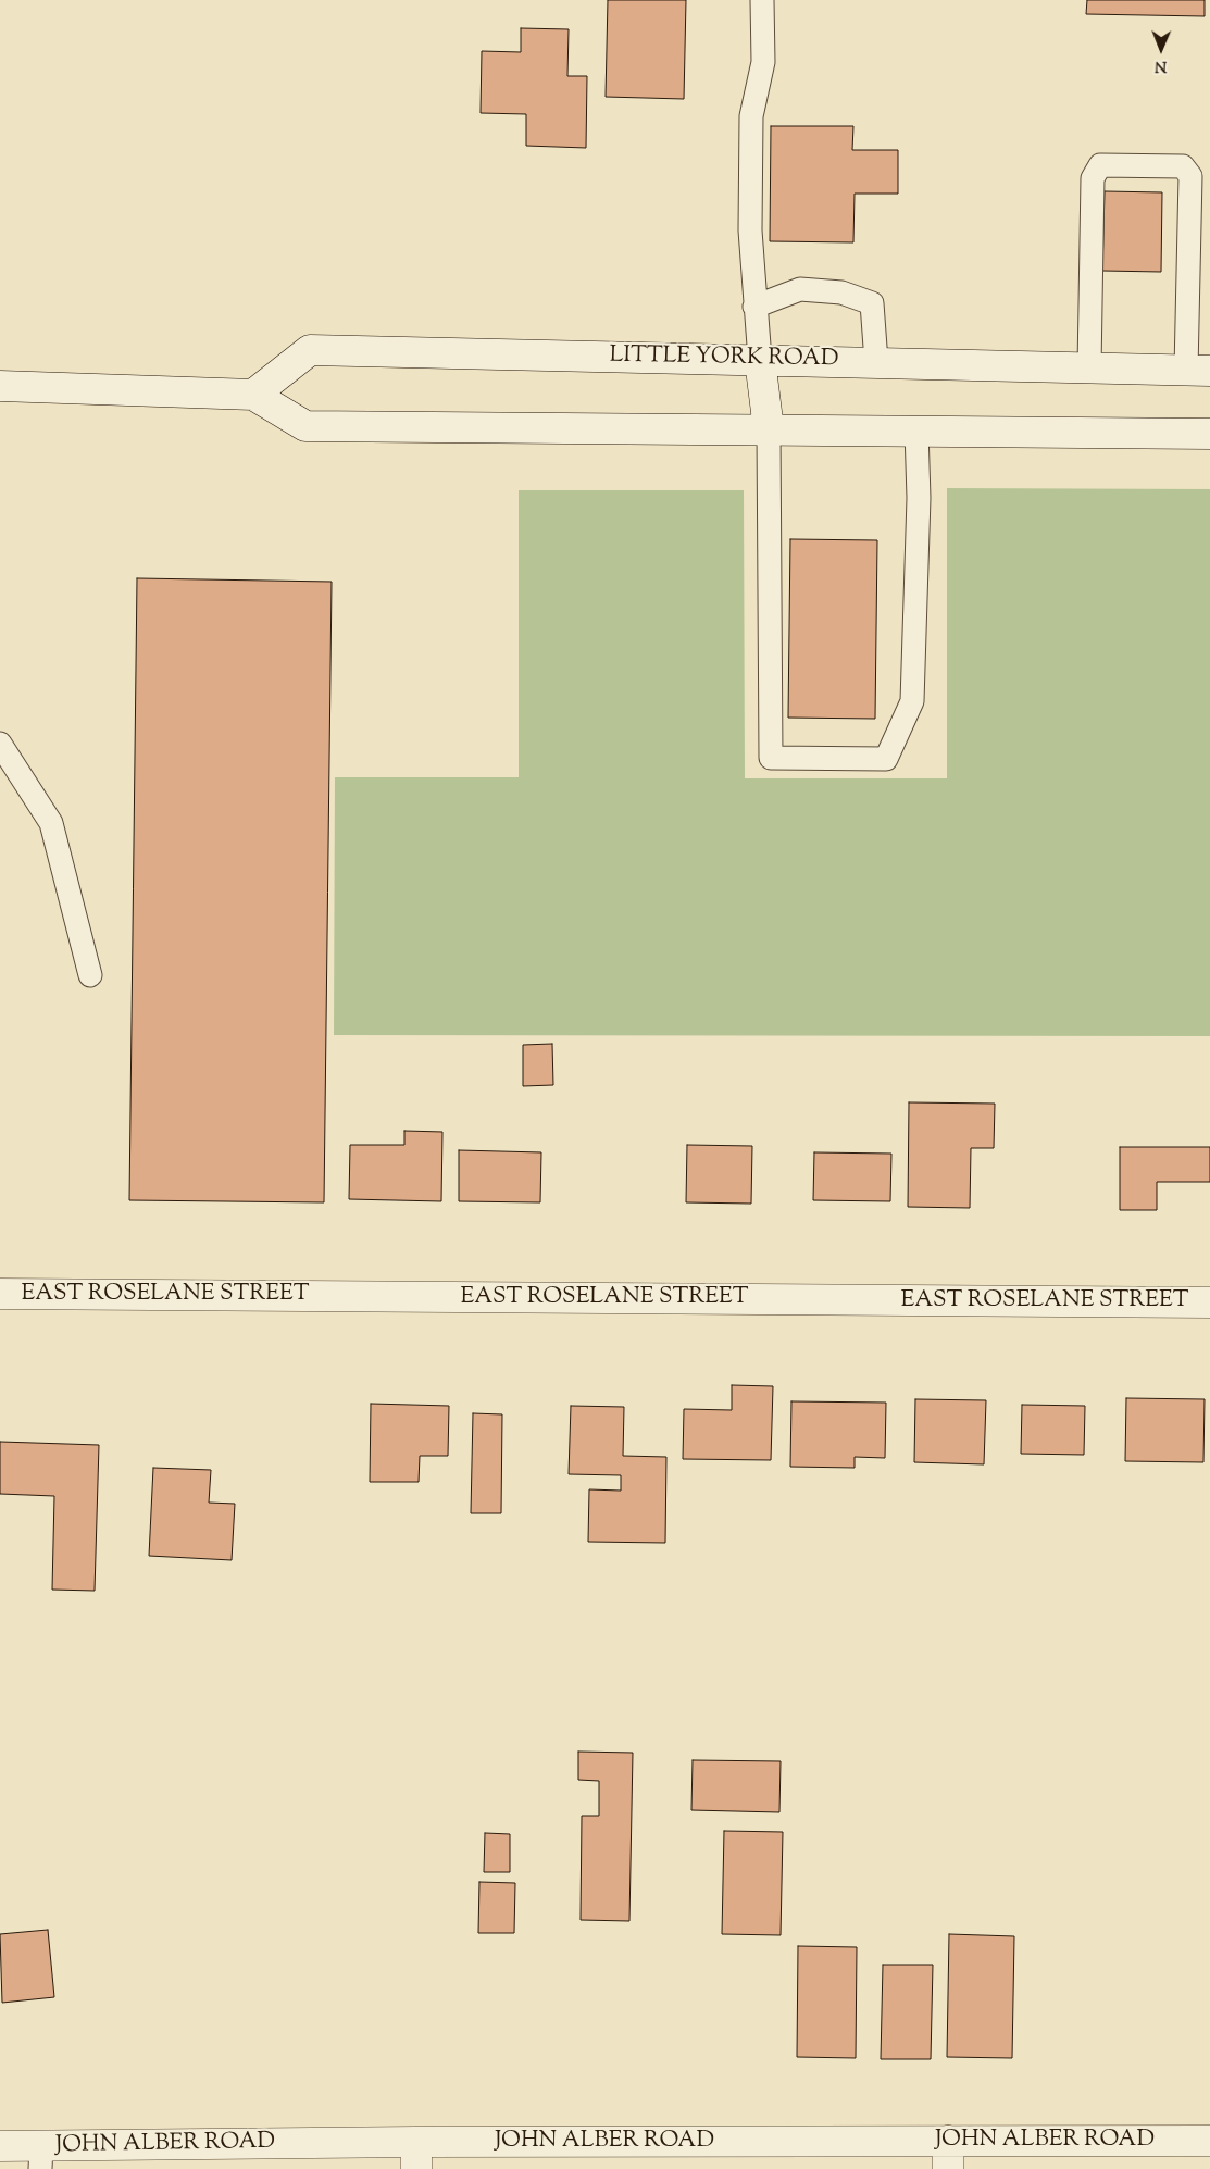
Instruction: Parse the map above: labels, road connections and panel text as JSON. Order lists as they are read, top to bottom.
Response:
{
  "streets": {
    "street": ["LITTLE YORK ROAD", "EAST ROSELANE STREET", "JOHN ALBER ROAD"]
  },
  "north": "bottom"
}
